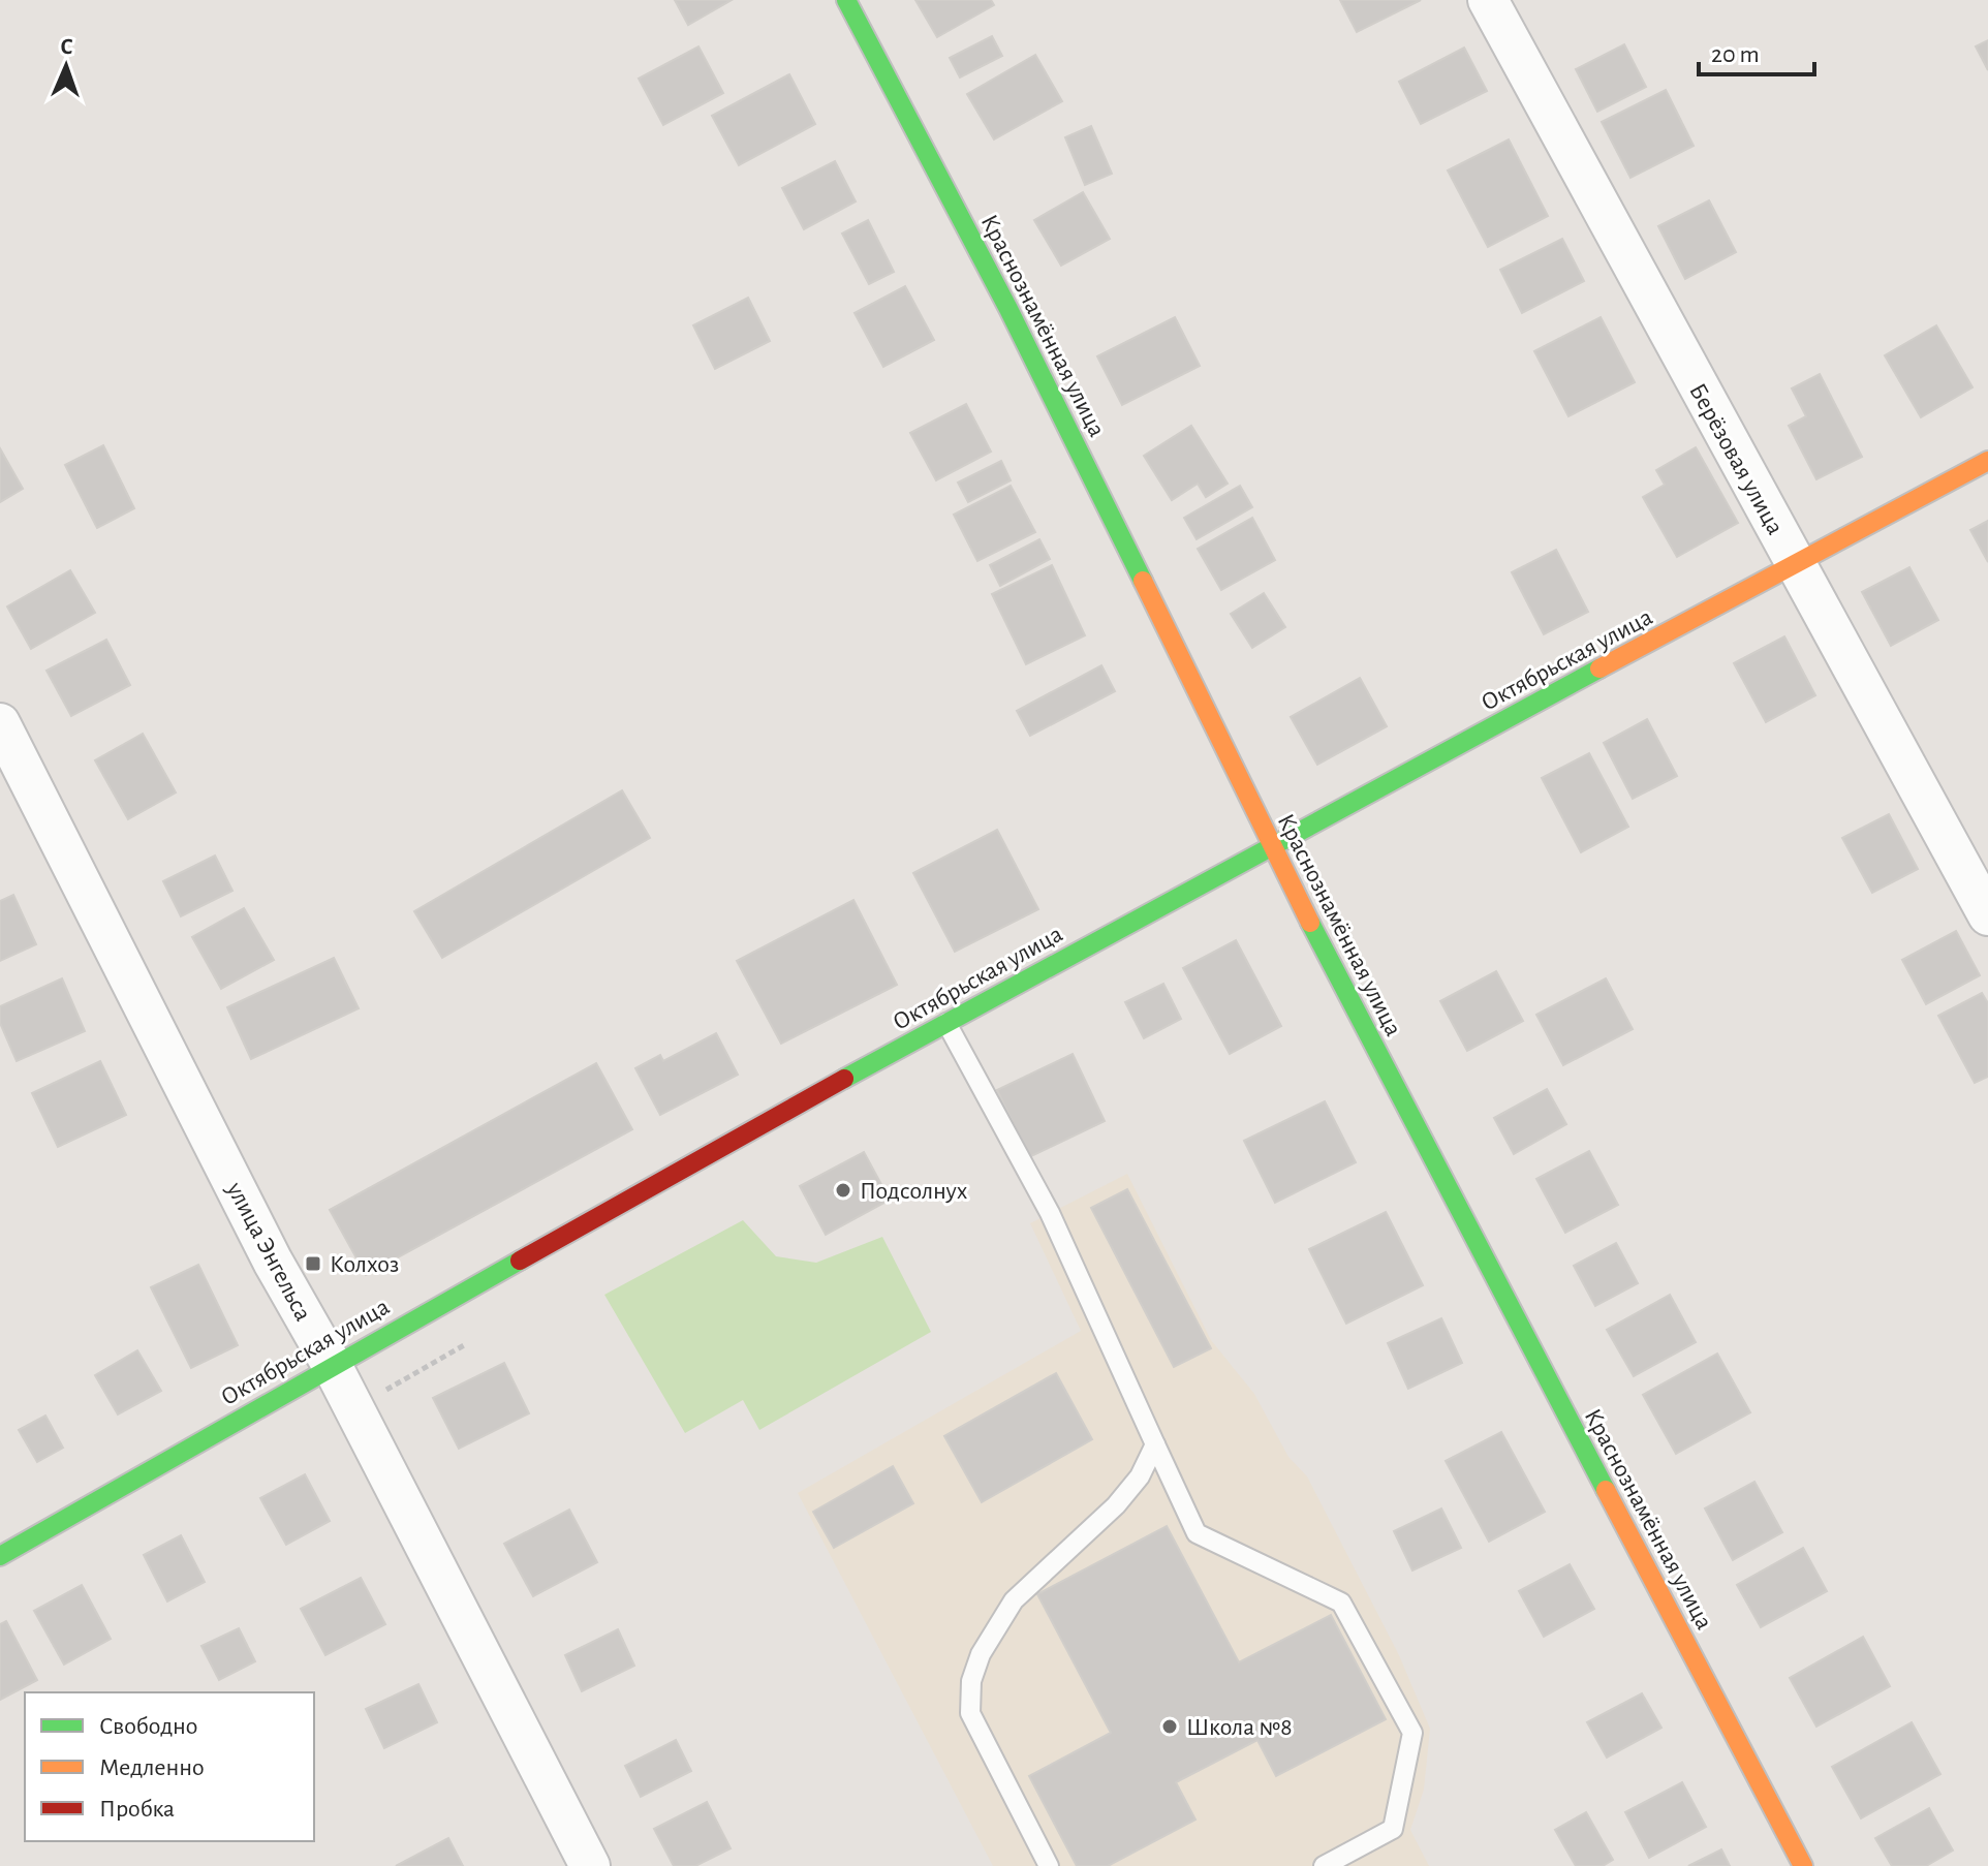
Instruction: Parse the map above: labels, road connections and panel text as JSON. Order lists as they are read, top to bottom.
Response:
{
  "streets": {
    "street": [
      "Краснознамённая улица",
      "Берёзовая улица",
      "Октябрьская улица",
      "улица Энгельса"
    ]
  },
  "crossings": [
    ["Краснознамённая улица", "Октябрьская улица"],
    ["Берёзовая улица", "Октябрьская улица"],
    ["Октябрьская улица", "улица Энгельса"]
  ],
  "places": {
    "other": ["Подсолнух", "Школа №8"],
    "transit": ["Колхоз"]
  },
  "legend": ["Свободно", "Медленно", "Пробка"],
  "scale_bar": "20 m",
  "north": "top"
}
